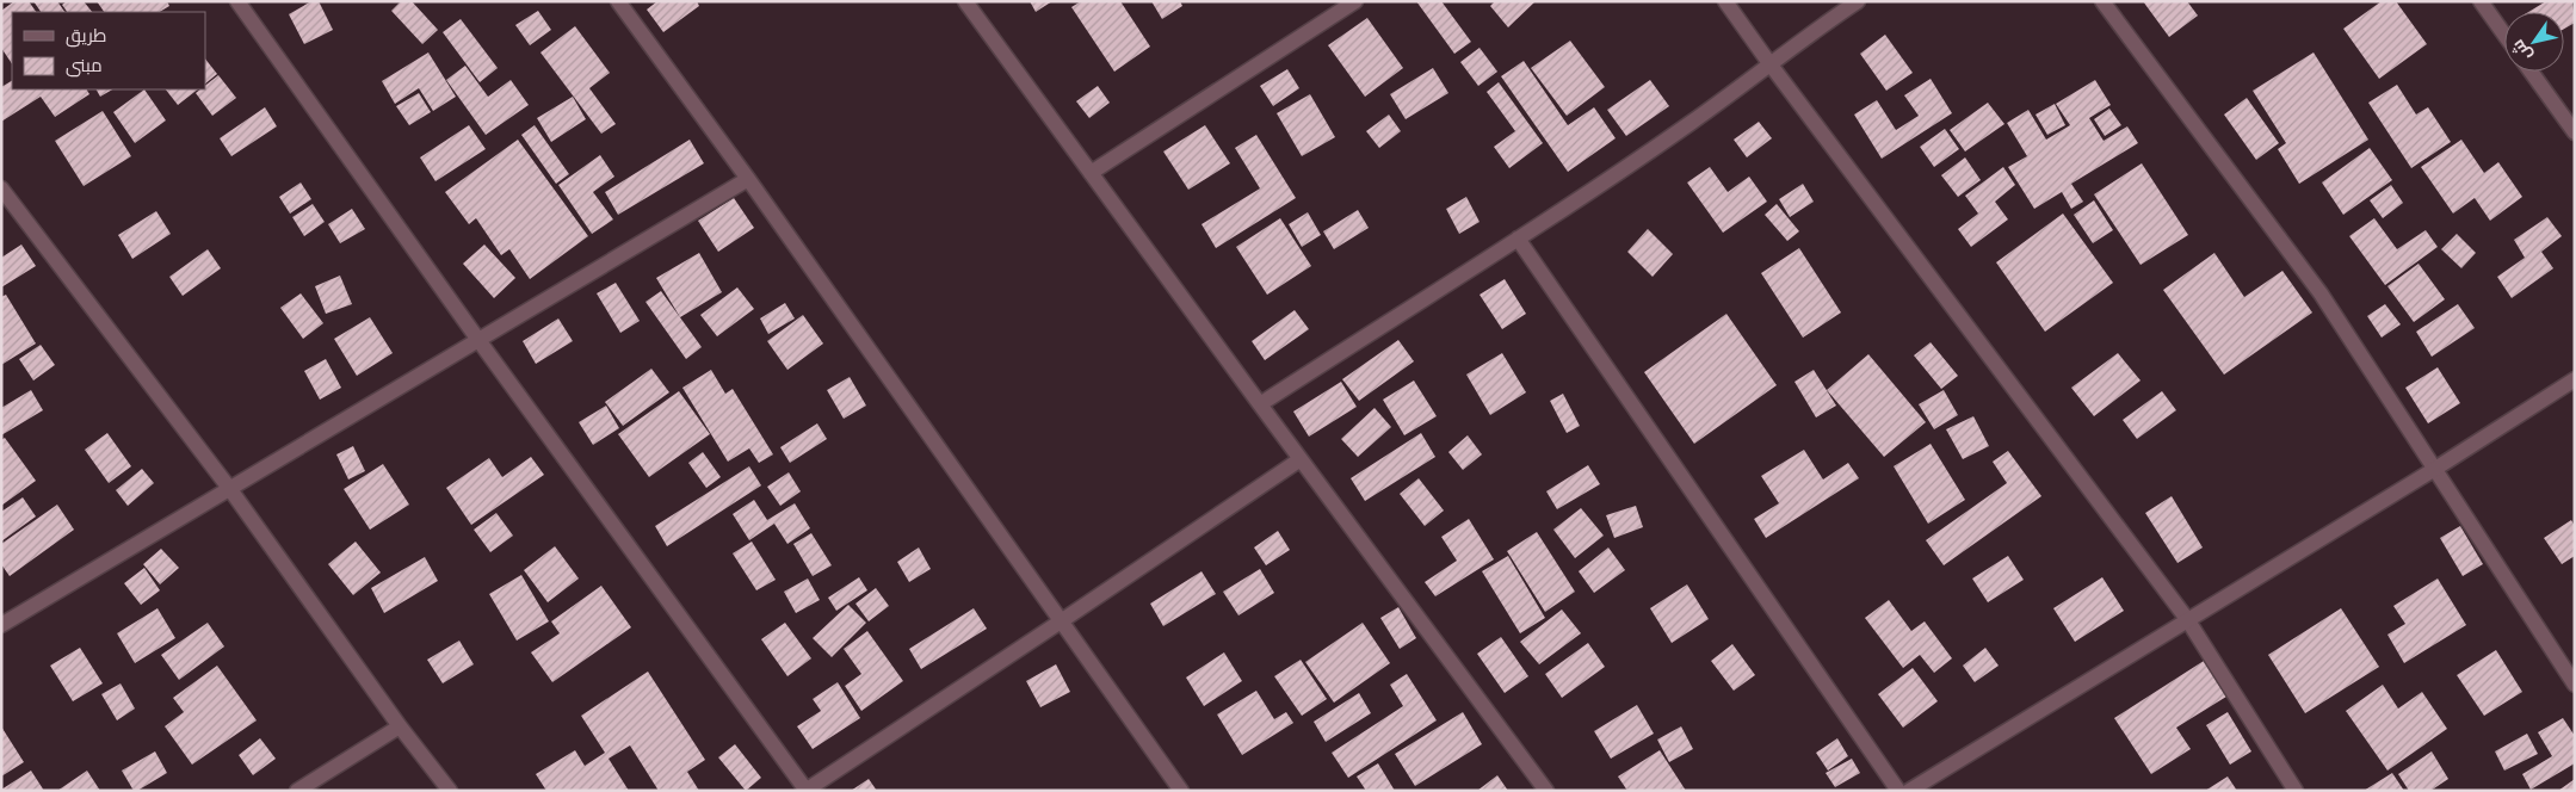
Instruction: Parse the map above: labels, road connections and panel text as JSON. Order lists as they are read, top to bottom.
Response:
{
  "legend": ["طريق", "مبنى"],
  "north": "bottom left"
}
